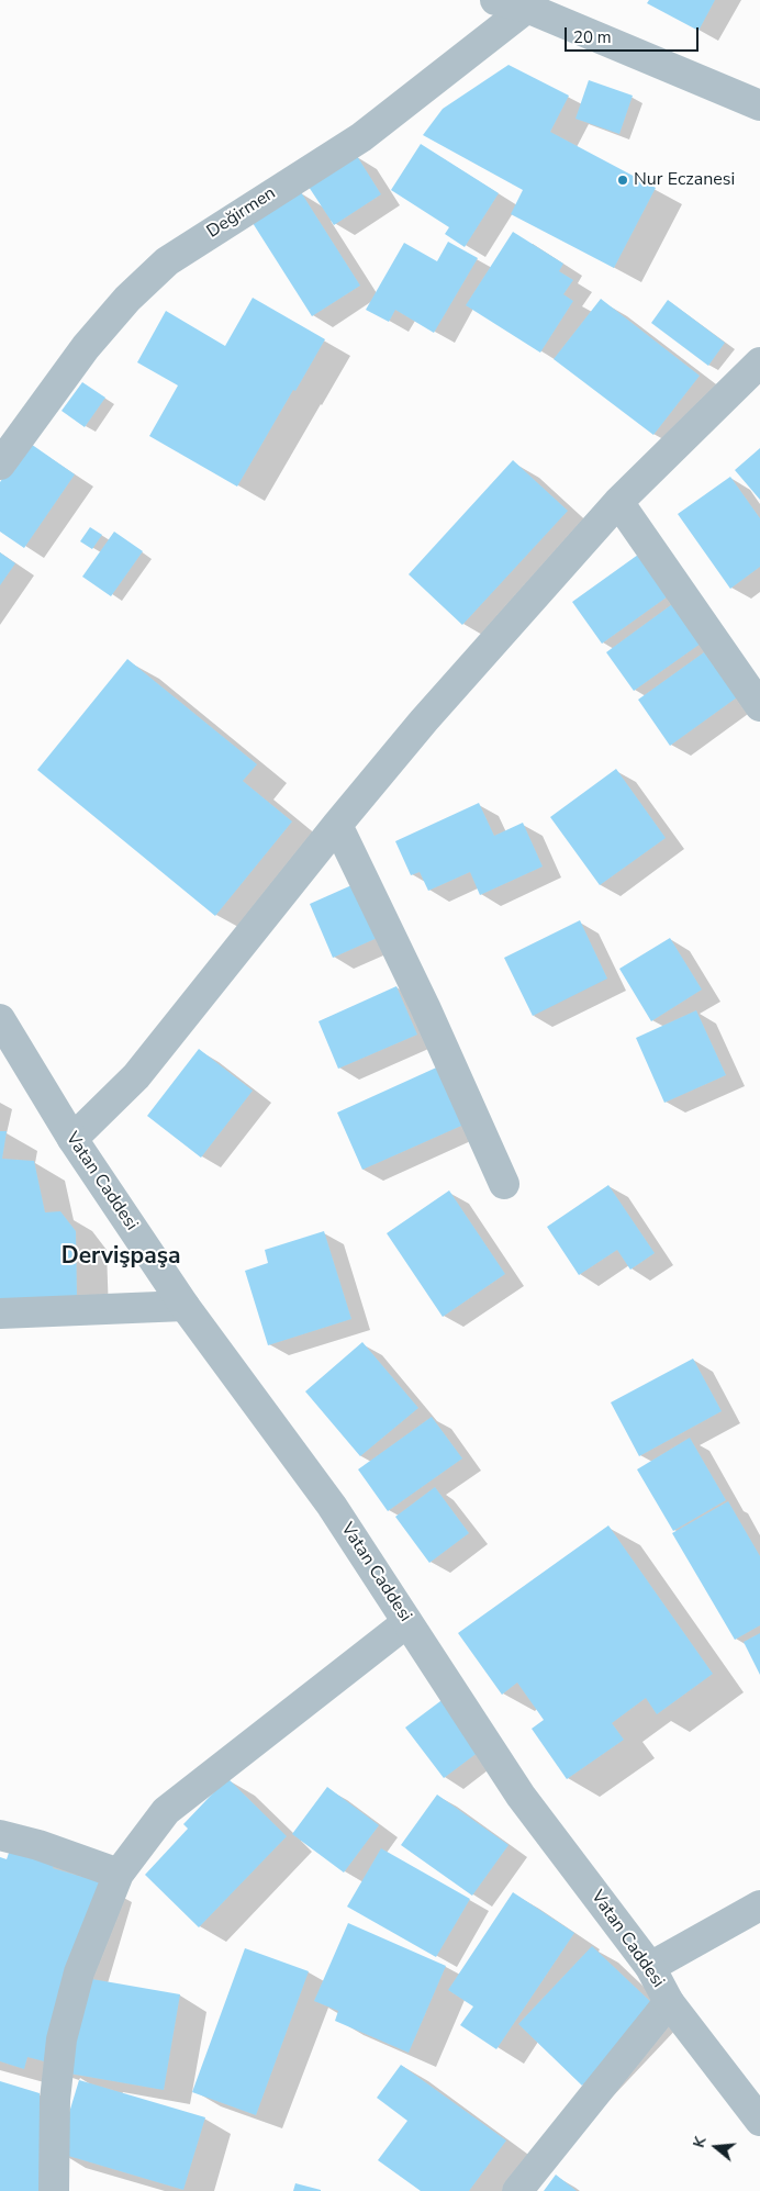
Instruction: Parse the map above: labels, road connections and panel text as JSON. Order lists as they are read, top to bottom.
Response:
{
  "streets": {
    "street": ["Değirmen", "Vatan Caddesi"]
  },
  "districts": ["Dervişpaşa"],
  "places": ["Nur Eczanesi"],
  "scale_bar": "20 m",
  "north": "left"
}
